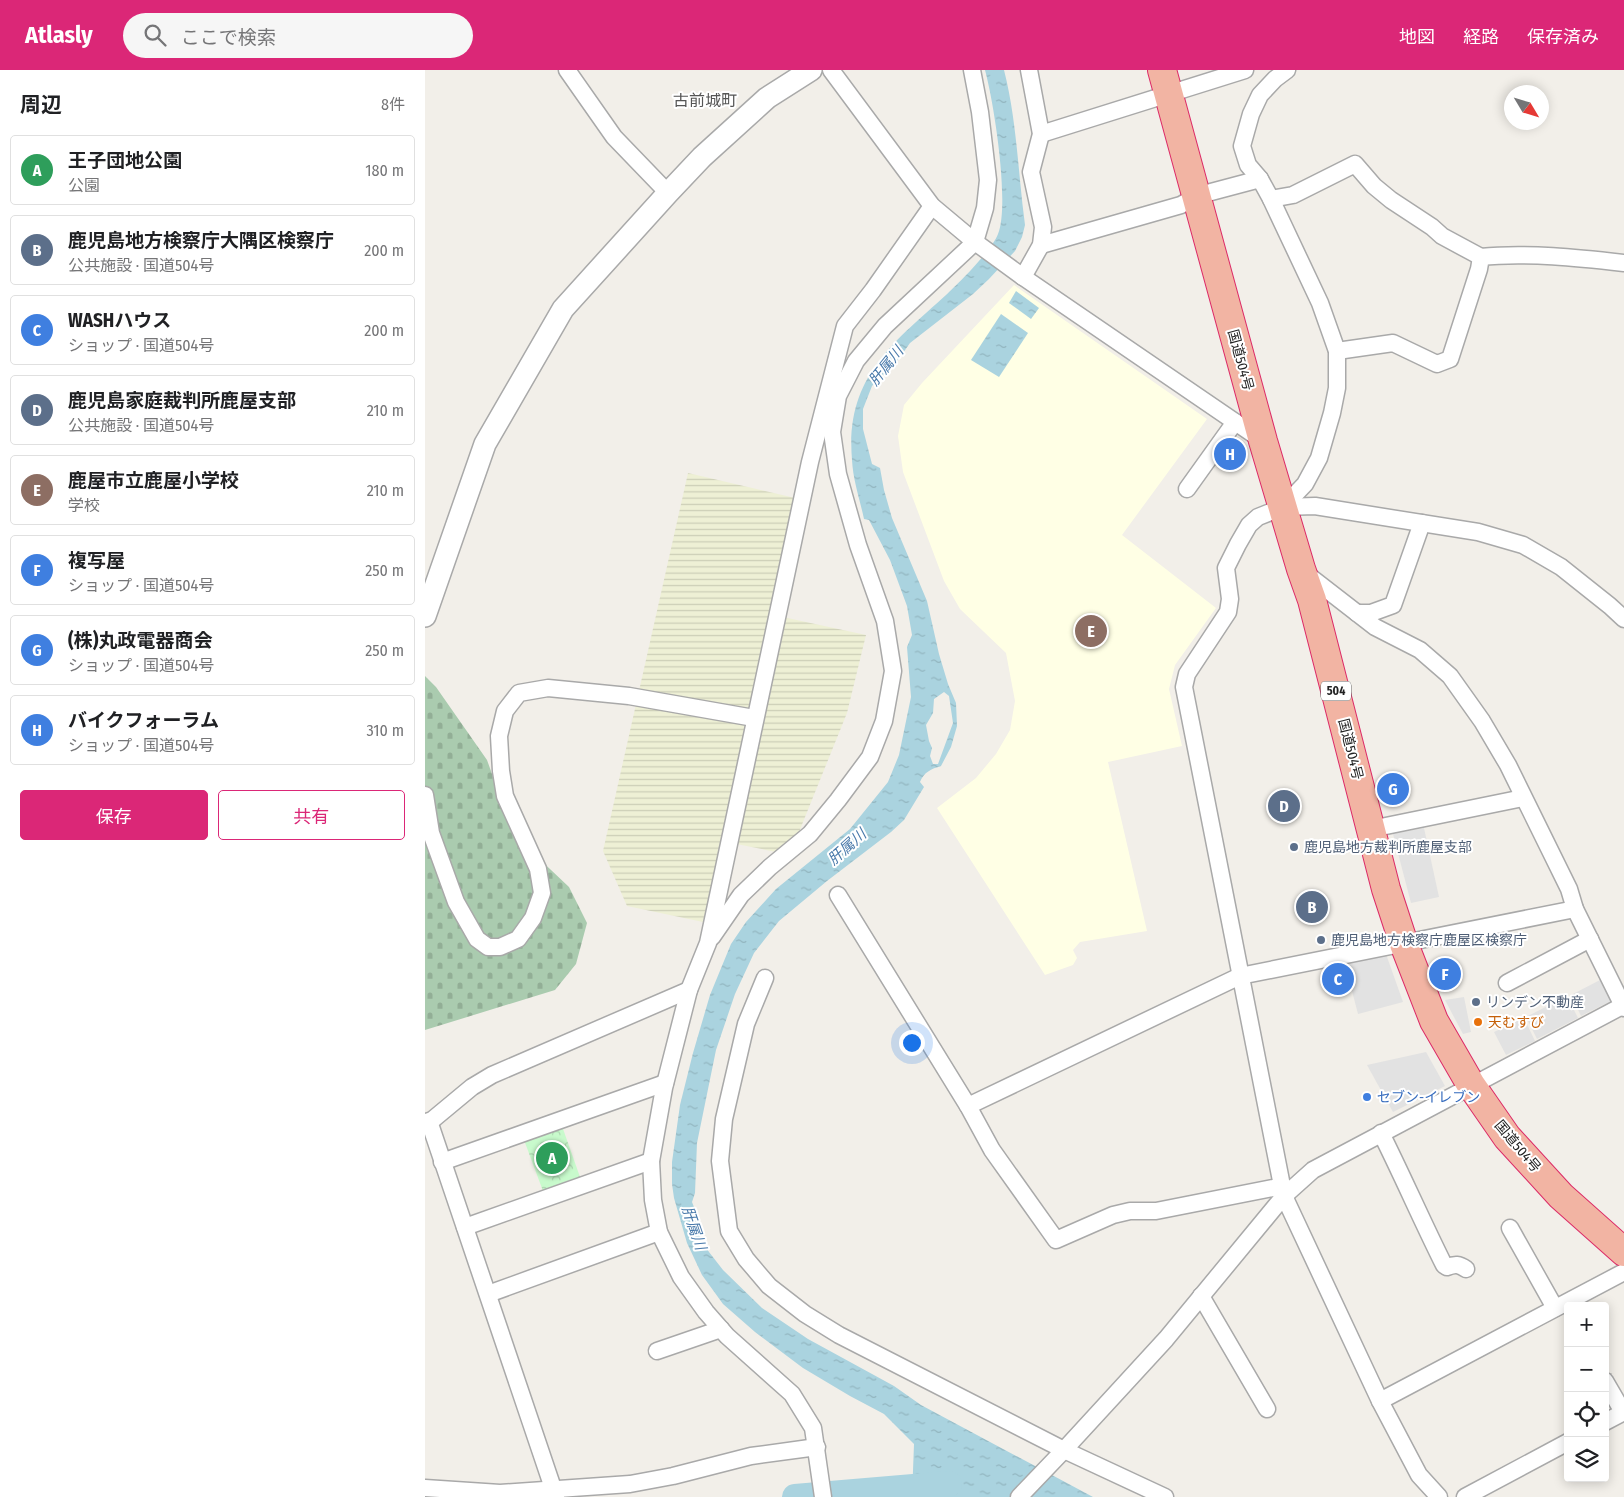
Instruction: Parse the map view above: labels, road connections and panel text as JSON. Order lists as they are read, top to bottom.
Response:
{
  "streets": {
    "highway": ["国道504号", "504"]
  },
  "districts": ["古前城町"],
  "water": ["肝属川"],
  "places": [
    "鹿児島地方裁判所鹿屋支部",
    "鹿児島地方検察庁鹿屋区検察庁",
    "リンデン不動産",
    "天むすび",
    "セブン-イレブン"
  ],
  "north": "bottom right",
  "page": {
    "header": "Atlasly",
    "search": "ここで検索",
    "nav": ["地図", "経路", "保存済み"],
    "heading": ["周辺", "8件"],
    "list": [
      {
        "mark": "A",
        "name": "王子団地公園",
        "note": "公園",
        "value": "180 m"
      },
      {
        "mark": "B",
        "name": "鹿児島地方検察庁大隅区検察庁",
        "note": "公共施設 · 国道504号",
        "value": "200 m"
      },
      {
        "mark": "C",
        "name": "WASHハウス",
        "note": "ショップ · 国道504号",
        "value": "200 m"
      },
      {
        "mark": "D",
        "name": "鹿児島家庭裁判所鹿屋支部",
        "note": "公共施設 · 国道504号",
        "value": "210 m"
      },
      {
        "mark": "E",
        "name": "鹿屋市立鹿屋小学校",
        "note": "学校",
        "value": "210 m"
      },
      {
        "mark": "F",
        "name": "複写屋",
        "note": "ショップ · 国道504号",
        "value": "250 m"
      },
      {
        "mark": "G",
        "name": "(株)丸政電器商会",
        "note": "ショップ · 国道504号",
        "value": "250 m"
      },
      {
        "mark": "H",
        "name": "バイクフォーラム",
        "note": "ショップ · 国道504号",
        "value": "310 m"
      }
    ],
    "pins": [
      "H",
      "E",
      "G",
      "D",
      "B",
      "F",
      "C",
      "A"
    ],
    "buttons": ["保存", "共有"],
    "map_buttons": ["+", "−"]
  }
}
